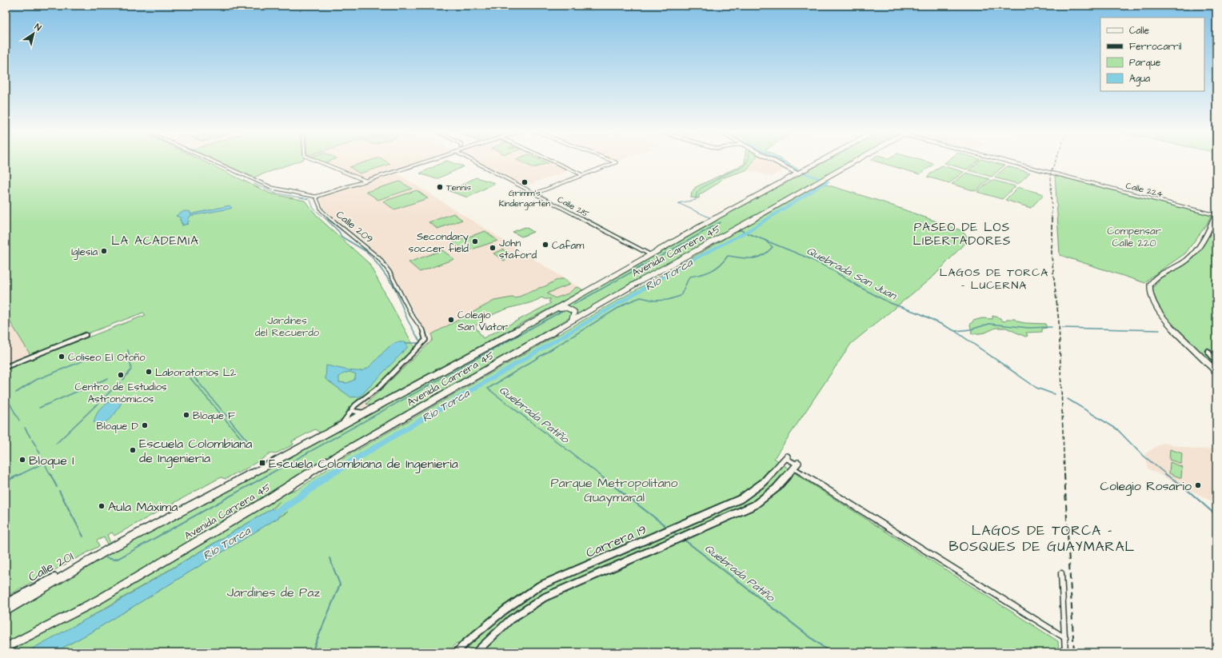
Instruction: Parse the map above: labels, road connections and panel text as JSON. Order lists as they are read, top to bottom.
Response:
{
  "streets": {
    "highway": ["Avenida Carrera 45"],
    "main road": ["Carrera 19", "Calle 201"],
    "street": ["Calle 224", "Calle 215", "Calle 209"]
  },
  "crossings": [
    ["Calle 215", "Avenida Carrera 45"],
    ["Calle 209", "Avenida Carrera 45"],
    ["Avenida Carrera 45", "Calle 201"]
  ],
  "districts": [
    "PASEO DE LOS LIBERTADORES",
    "LA ACADEMIA",
    "LAGOS DE TORCA - LUCERNA",
    "LAGOS DE TORCA - BOSQUES DE GUAYMARAL"
  ],
  "water": ["Quebrada San Juan", "Río Torca", "Quebrada Patiño"],
  "parks": [
    "Compensar Calle 220",
    "Jardines del Recuerdo",
    "Parque Metropolitano Guaymaral",
    "Jardines de Paz"
  ],
  "places": {
    "other": [
      "Grimm's Kindergarten",
      "Tennis",
      "Secondary soccer field",
      "Cafam",
      "John staford",
      "Iglesia",
      "Colegio San Viator",
      "Coliseo El Otoño",
      "Laboratorios L2",
      "Centro de Estudios Astronómicos",
      "Bloque F",
      "Bloque D",
      "Escuela Colombiana de Ingenieria",
      "Bloque I",
      "Colegio Rosario",
      "Aula Máxima"
    ],
    "transit": ["Escuela Colombiana de Ingeniería"]
  },
  "legend": [
    "Calle",
    "Ferrocarril",
    "Parque",
    "Agua"
  ],
  "north": "top right"
}
